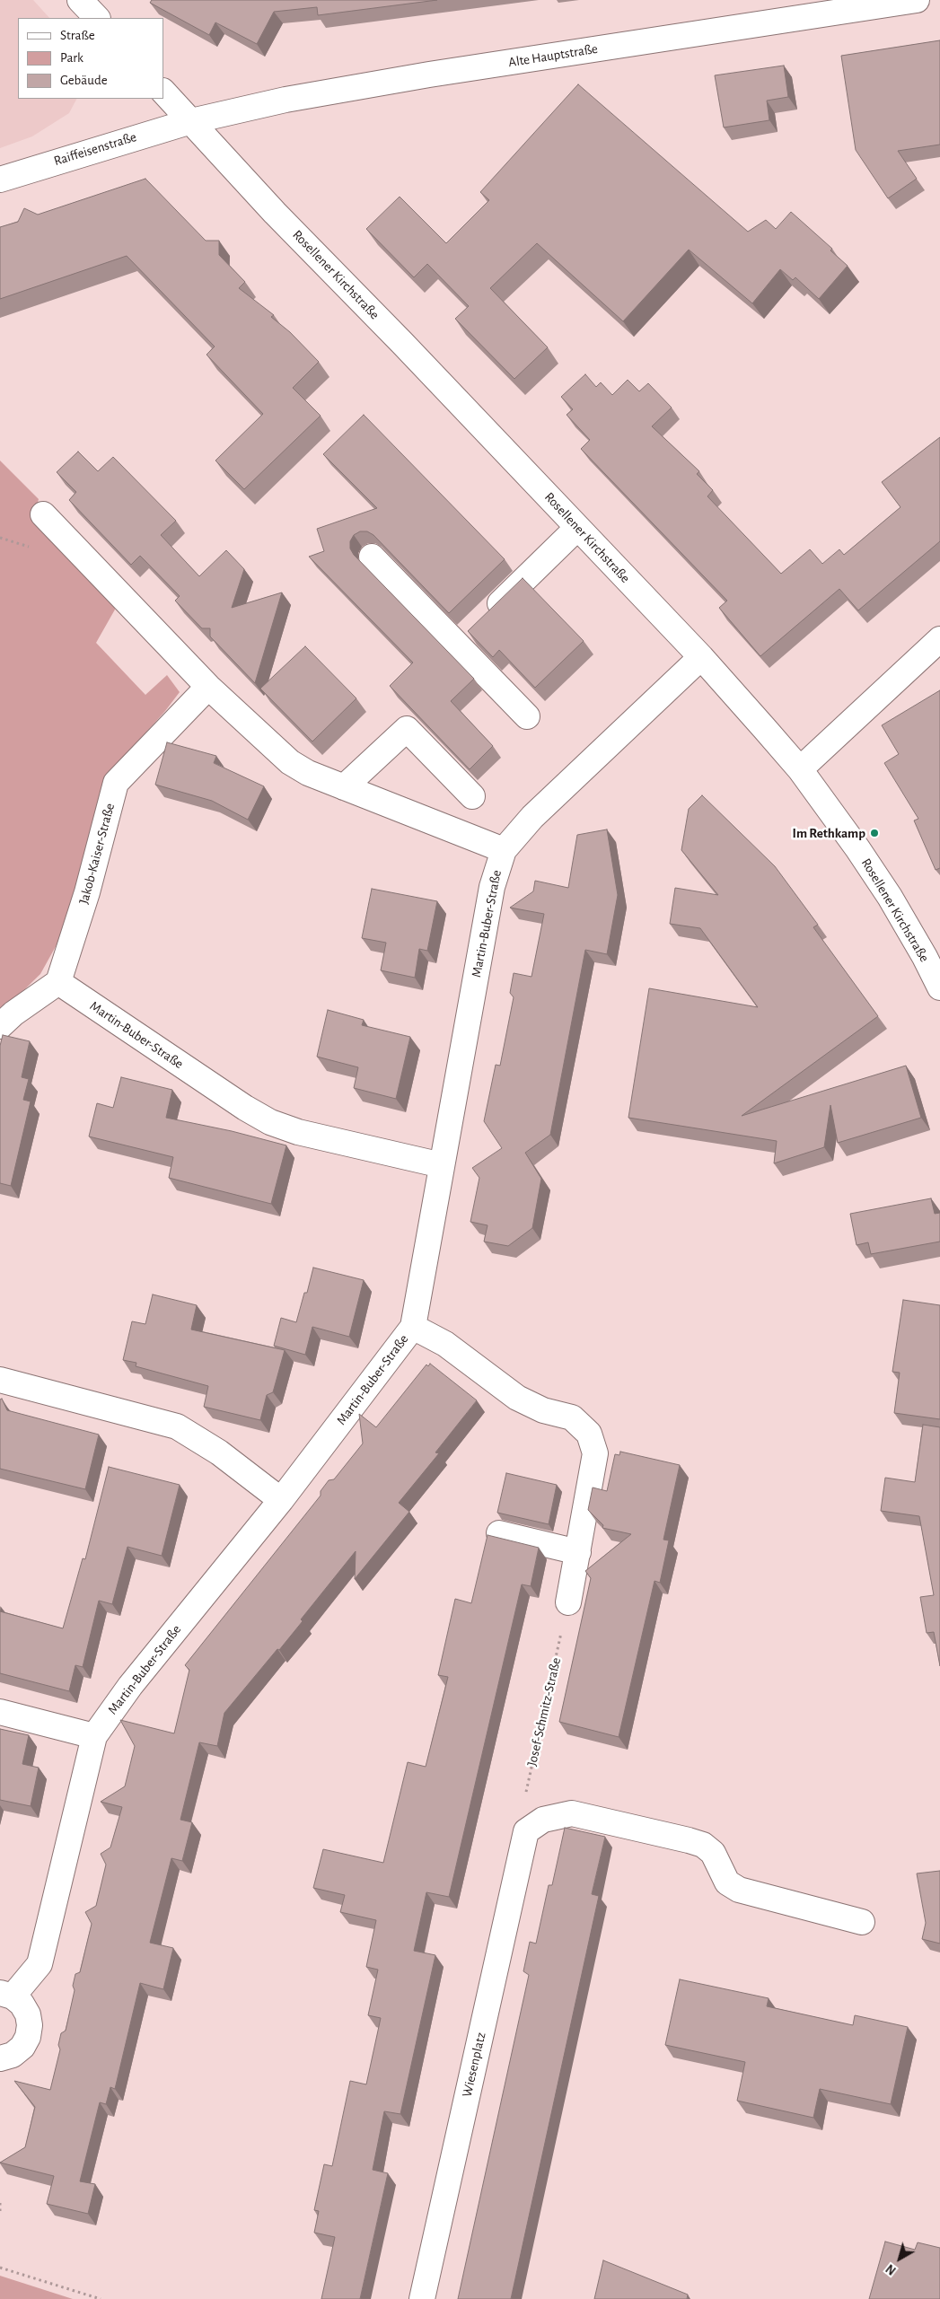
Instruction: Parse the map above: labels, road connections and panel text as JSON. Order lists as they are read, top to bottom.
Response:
{
  "streets": {
    "street": [
      "Alte Hauptstraße",
      "Raiffeisenstraße",
      "Rosellener Kirchstraße",
      "Jakob-Kaiser-Straße",
      "Martin-Buber-Straße",
      "Wiesenplatz"
    ],
    "path": ["Josef-Schmitz-Straße"]
  },
  "crossings": [
    ["Alte Hauptstraße", "Raiffeisenstraße"],
    ["Alte Hauptstraße", "Rosellener Kirchstraße"],
    ["Raiffeisenstraße", "Rosellener Kirchstraße"],
    ["Rosellener Kirchstraße", "Martin-Buber-Straße"],
    ["Jakob-Kaiser-Straße", "Martin-Buber-Straße"],
    ["Josef-Schmitz-Straße", "Wiesenplatz"]
  ],
  "places": ["Im Rethkamp"],
  "legend": ["Straße", "Park", "Gebäude"],
  "north": "bottom left"
}
